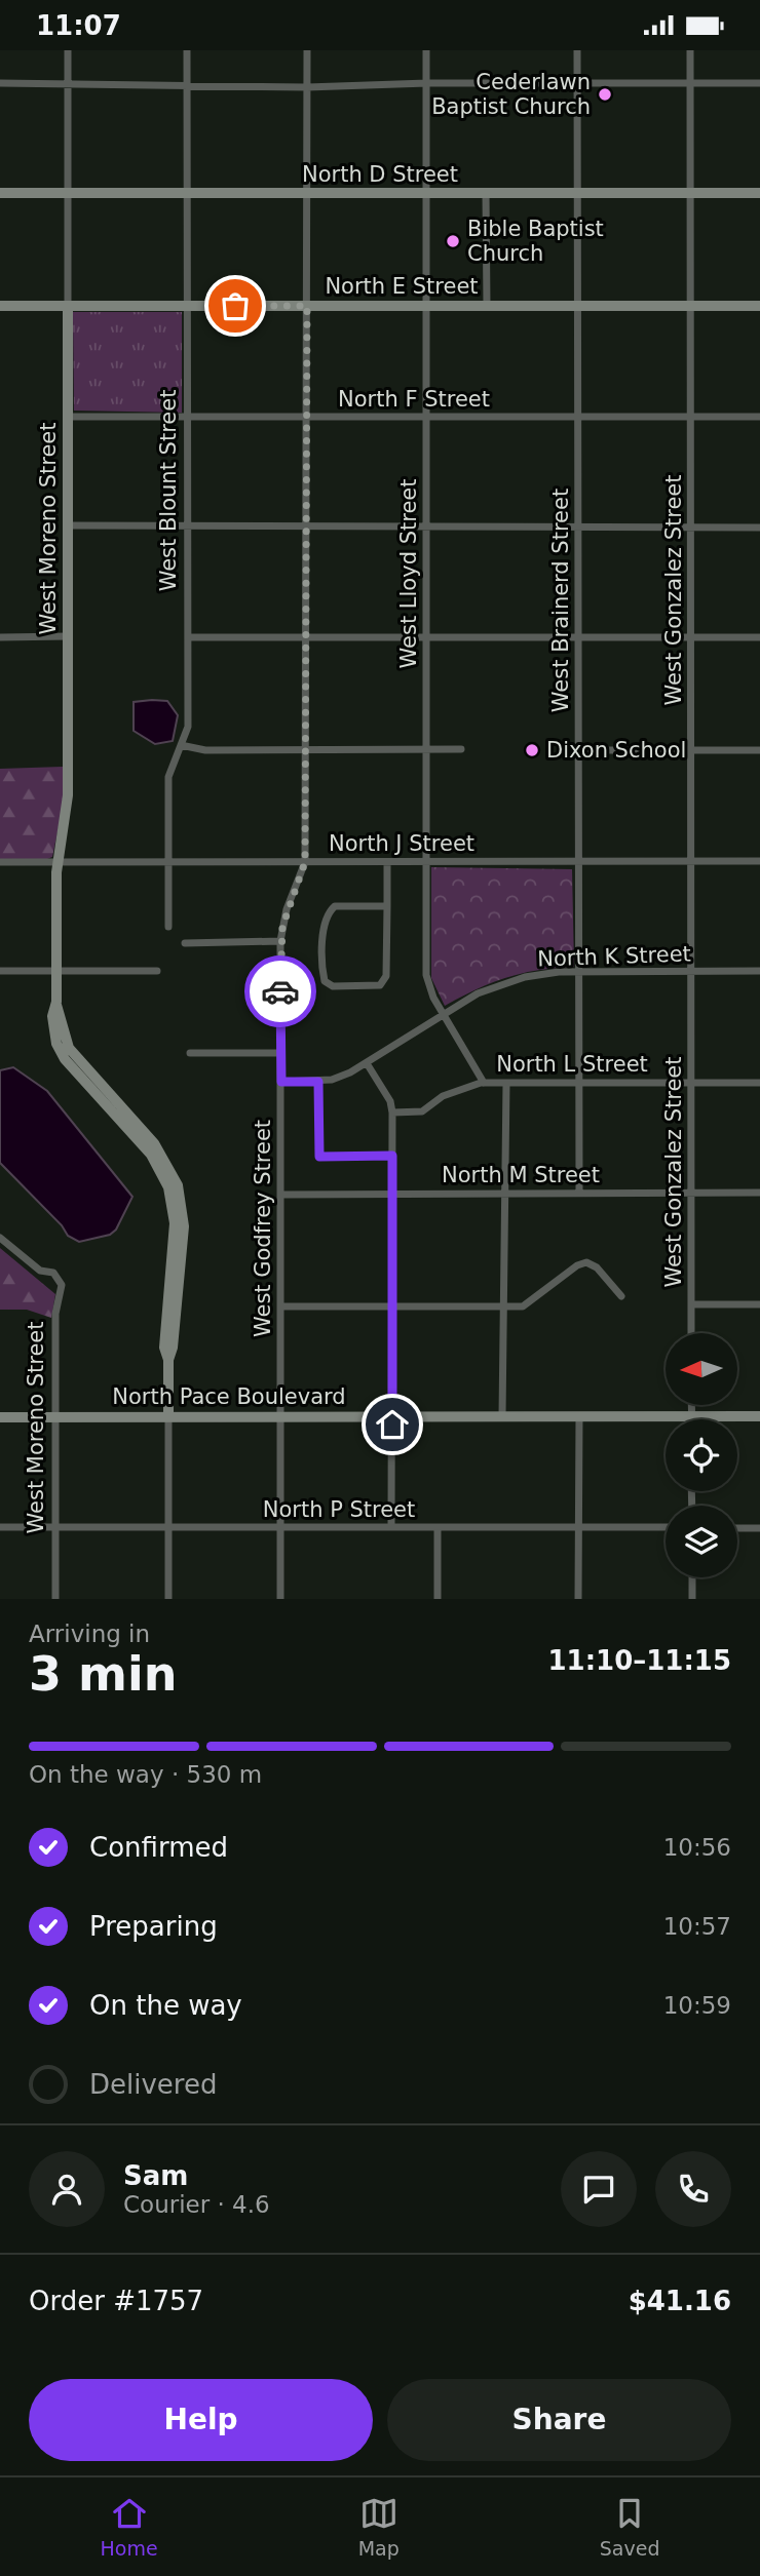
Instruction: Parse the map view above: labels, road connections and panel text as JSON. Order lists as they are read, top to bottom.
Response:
{
  "streets": {
    "street": [
      "North D Street",
      "North E Street",
      "North F Street",
      "West Blount Street",
      "West Moreno Street",
      "West Lloyd Street",
      "West Gonzalez Street",
      "West Brainerd Street",
      "North J Street",
      "North K Street",
      "North L Street",
      "North M Street",
      "West Godfrey Street",
      "North Pace Boulevard",
      "North P Street"
    ]
  },
  "crossings": [
    ["North D Street", "West Blount Street"],
    ["North D Street", "West Moreno Street"],
    ["North D Street", "West Lloyd Street"],
    ["North D Street", "West Gonzalez Street"],
    ["North D Street", "West Brainerd Street"],
    ["North E Street", "West Blount Street"],
    ["North E Street", "West Moreno Street"],
    ["North E Street", "West Lloyd Street"],
    ["North E Street", "West Gonzalez Street"],
    ["North E Street", "West Brainerd Street"],
    ["North F Street", "West Blount Street"],
    ["North F Street", "West Moreno Street"],
    ["North F Street", "West Lloyd Street"],
    ["North F Street", "West Gonzalez Street"],
    ["North F Street", "West Brainerd Street"],
    ["West Blount Street", "North J Street"],
    ["West Moreno Street", "North J Street"],
    ["West Moreno Street", "North Pace Boulevard"],
    ["West Moreno Street", "North P Street"],
    ["West Lloyd Street", "North J Street"],
    ["West Lloyd Street", "North K Street"],
    ["West Lloyd Street", "North L Street"],
    ["West Gonzalez Street", "North J Street"],
    ["West Gonzalez Street", "North K Street"],
    ["West Gonzalez Street", "North L Street"],
    ["West Gonzalez Street", "North M Street"],
    ["West Brainerd Street", "North J Street"],
    ["West Brainerd Street", "North K Street"],
    ["West Brainerd Street", "North L Street"],
    ["West Brainerd Street", "North M Street"],
    ["North J Street", "West Godfrey Street"],
    ["North K Street", "West Godfrey Street"],
    ["North M Street", "West Godfrey Street"],
    ["West Godfrey Street", "North Pace Boulevard"],
    ["West Godfrey Street", "North P Street"]
  ],
  "places": ["Cederlawn Baptist Church", "Bible Baptist Church", "Dixon School"],
  "north": "left",
  "page": {
    "status": "11:07",
    "heading": ["3 min", "Arriving in", "11:10–11:15"],
    "panel": [
      "Sam",
      "Courier · 4.6",
      "Order #1757",
      "$41.16"
    ],
    "bar": "On the way · 530 m",
    "list": [
      ["Confirmed", "10:56"],
      ["Preparing", "10:57"],
      ["On the way", "10:59"],
      "Delivered"
    ],
    "buttons": ["Help", "Share"],
    "tabs": ["Home", "Map", "Saved"]
  }
}
